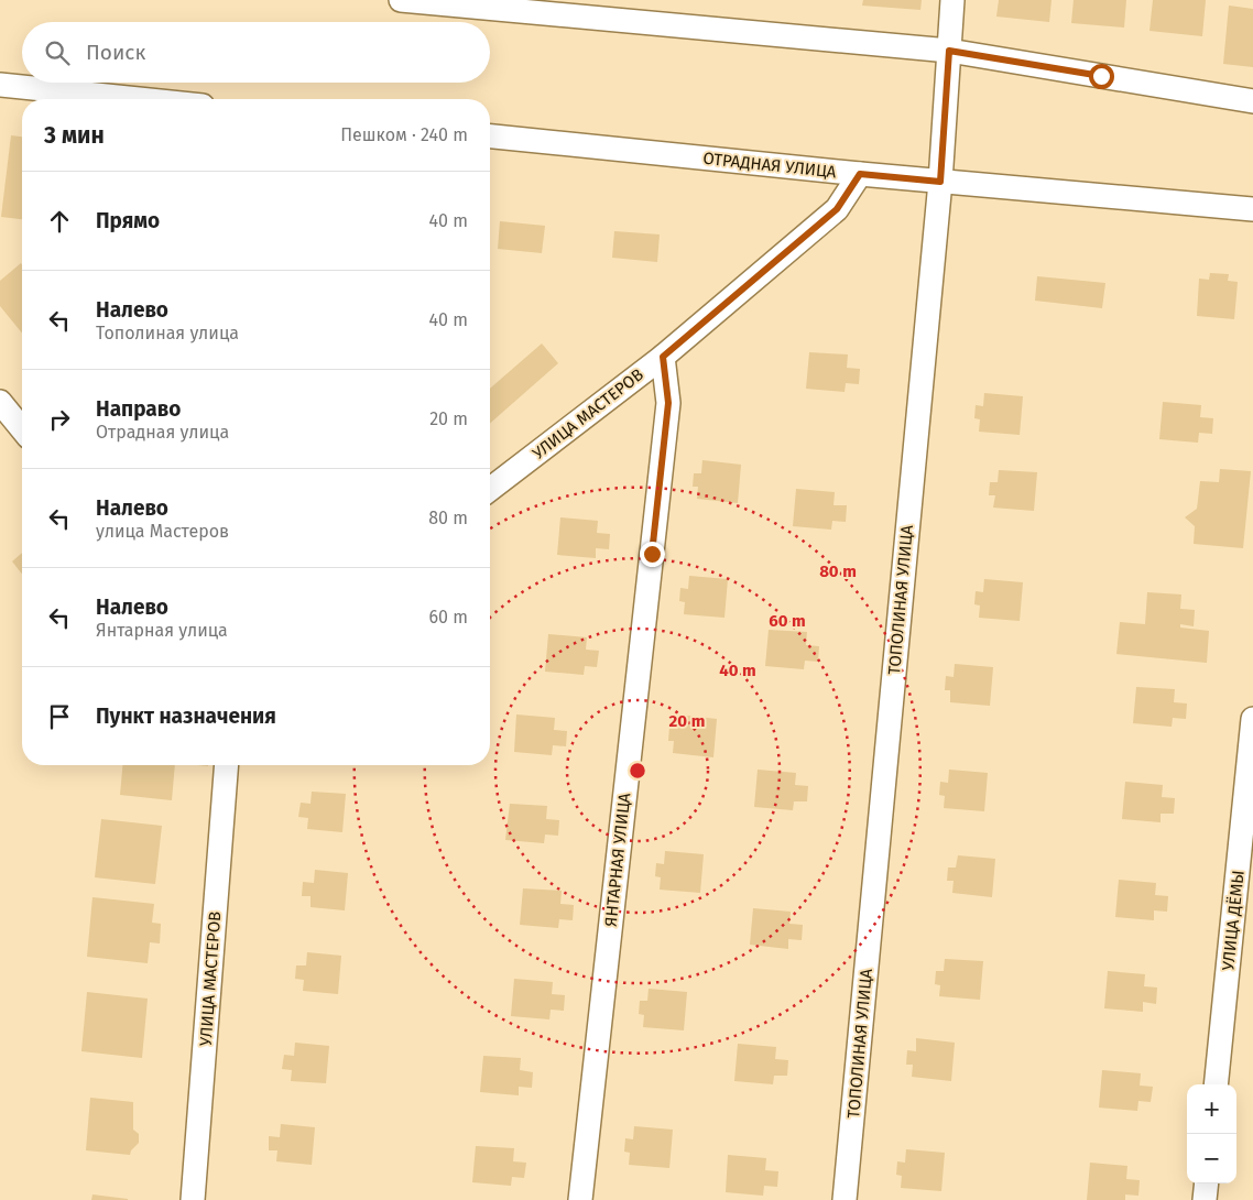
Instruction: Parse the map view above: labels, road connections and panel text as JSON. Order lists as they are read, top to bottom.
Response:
{
  "streets": {
    "street": [
      "ОТРАДНАЯ УЛИЦА",
      "УЛИЦА МАСТЕРОВ",
      "ТОПОЛИНАЯ УЛИЦА",
      "ЯНТАРНАЯ УЛИЦА",
      "УЛИЦА ДЁМЫ"
    ]
  },
  "crossings": [
    ["ОТРАДНАЯ УЛИЦА", "УЛИЦА МАСТЕРОВ"],
    ["ОТРАДНАЯ УЛИЦА", "ТОПОЛИНАЯ УЛИЦА"],
    ["УЛИЦА МАСТЕРОВ", "ЯНТАРНАЯ УЛИЦА"]
  ],
  "page": {
    "search": "Поиск",
    "heading": ["3 мин", "Пешком · 240 m"],
    "list": [
      ["Прямо", "40 m"],
      ["Налево", "Тополиная улица", "40 m"],
      ["Направо", "Отрадная улица", "20 m"],
      ["Налево", "улица Мастеров", "80 m"],
      ["Налево", "Янтарная улица", "60 m"],
      "Пункт назначения"
    ],
    "map_buttons": ["+", "−"]
  },
  "rings": [
    "80 m",
    "60 m",
    "40 m",
    "20 m"
  ]
}
